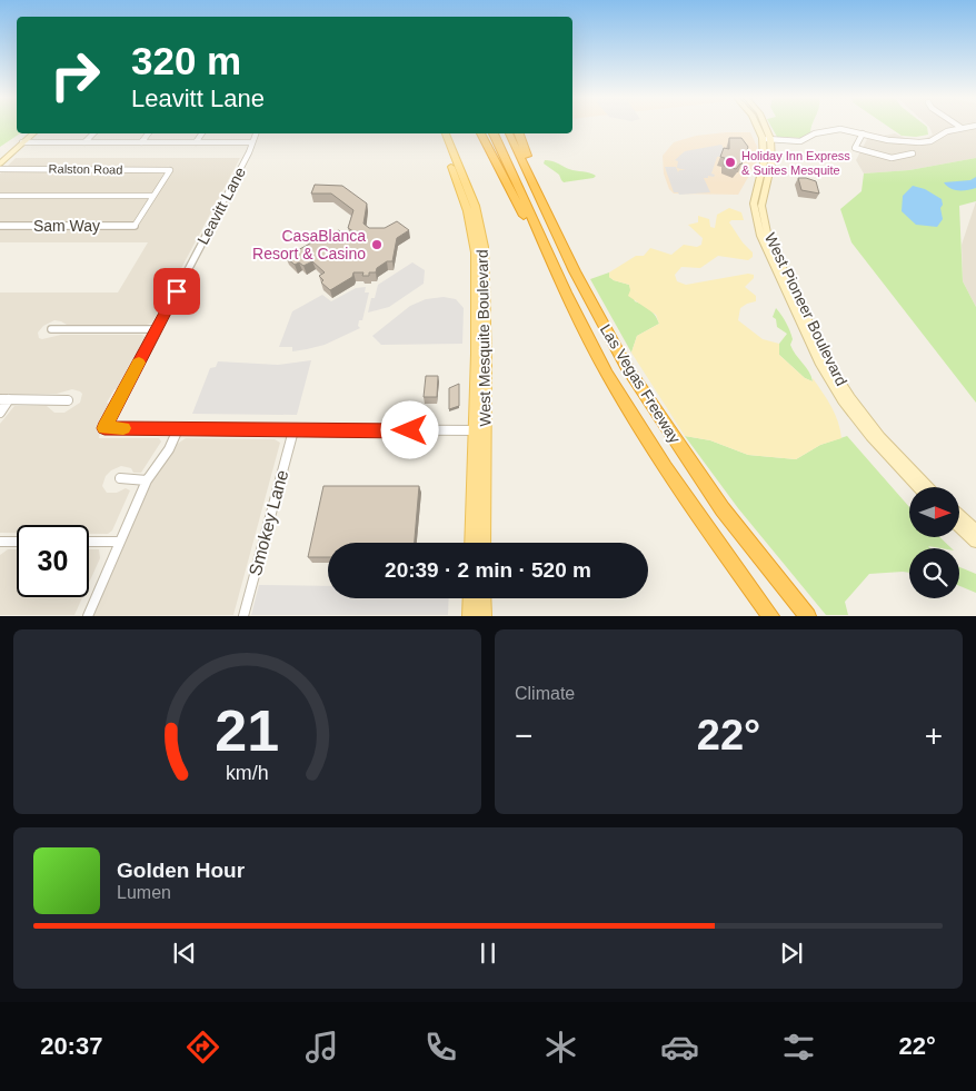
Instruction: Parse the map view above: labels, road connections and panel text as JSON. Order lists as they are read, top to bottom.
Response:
{
  "streets": {
    "highway": ["Las Vegas Freeway"],
    "main road": ["West Pioneer Boulevard", "West Mesquite Boulevard"],
    "street": [
      "Ralston Road",
      "Leavitt Lane",
      "Sam Way",
      "Smokey Lane"
    ]
  },
  "crossings": [
    ["Ralston Road", "Sam Way"]
  ],
  "places": ["Holiday Inn Express & Suites Mesquite", "CasaBlanca Resort & Casino"],
  "north": "right",
  "page": {
    "turn": ["320 m", "Leavitt Lane"],
    "limit": "30",
    "trip": "20:39 · 2 min · 520 m",
    "tile": "Climate",
    "heat": ["−", "22°", "+"],
    "song": ["Golden Hour", "Lumen"],
    "tabs": ["20:37", "22°"],
    "gauge": ["21", "km/h"]
  }
}
